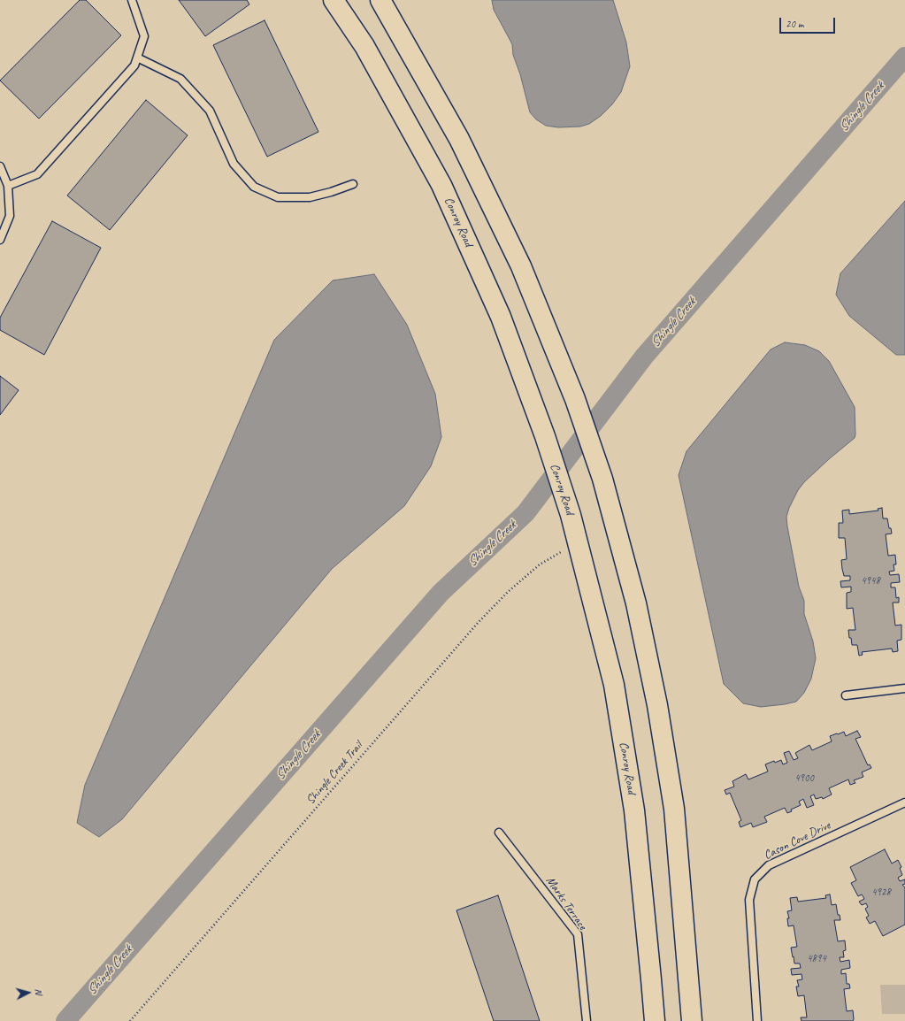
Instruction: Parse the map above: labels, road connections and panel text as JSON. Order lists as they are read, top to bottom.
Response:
{
  "streets": {
    "main road": ["Conroy Road"],
    "lane": ["Cason Cove Drive", "Marks Terrace"],
    "path": ["Shingle Creek Trail"]
  },
  "water": ["Shingle Creek"],
  "house_numbers": [
    "4948",
    "4900",
    "4928",
    "4894"
  ],
  "scale_bar": "20 m",
  "north": "right"
}
